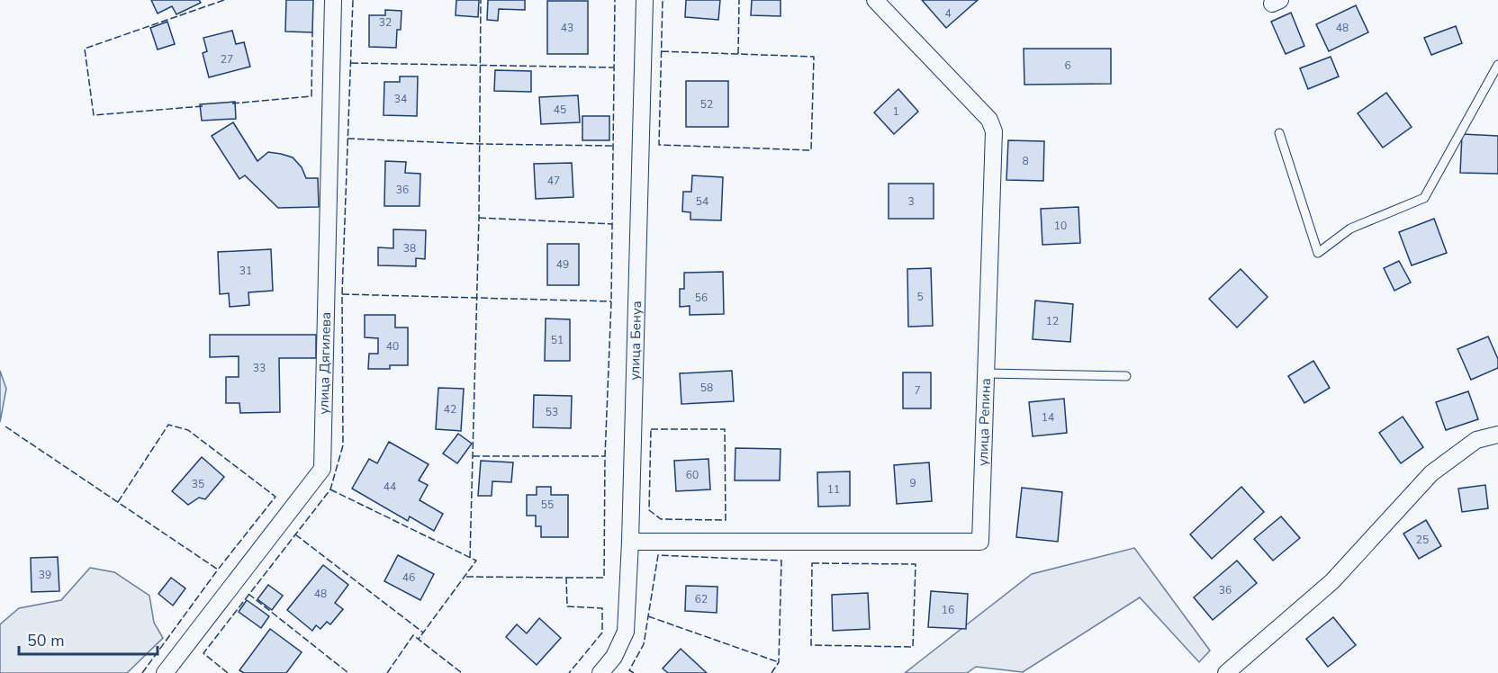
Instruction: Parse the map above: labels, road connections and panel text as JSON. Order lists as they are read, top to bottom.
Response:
{
  "streets": {
    "street": ["улица Бенуа", "улица Дягилева", "улица Репина"]
  },
  "crossings": [
    ["улица Бенуа", "улица Репина"]
  ],
  "house_numbers": [
    "4",
    "32",
    "43",
    "48",
    "27",
    "6",
    "34",
    "52",
    "45",
    "1",
    "8",
    "47",
    "36",
    "54",
    "3",
    "10",
    "38",
    "49",
    "31",
    "5",
    "56",
    "12",
    "51",
    "40",
    "33",
    "58",
    "7",
    "42",
    "53",
    "14",
    "60",
    "9",
    "35",
    "44",
    "11",
    "55",
    "25",
    "39",
    "46",
    "36",
    "48",
    "62",
    "16"
  ],
  "scale_bar": "50 m"
}
